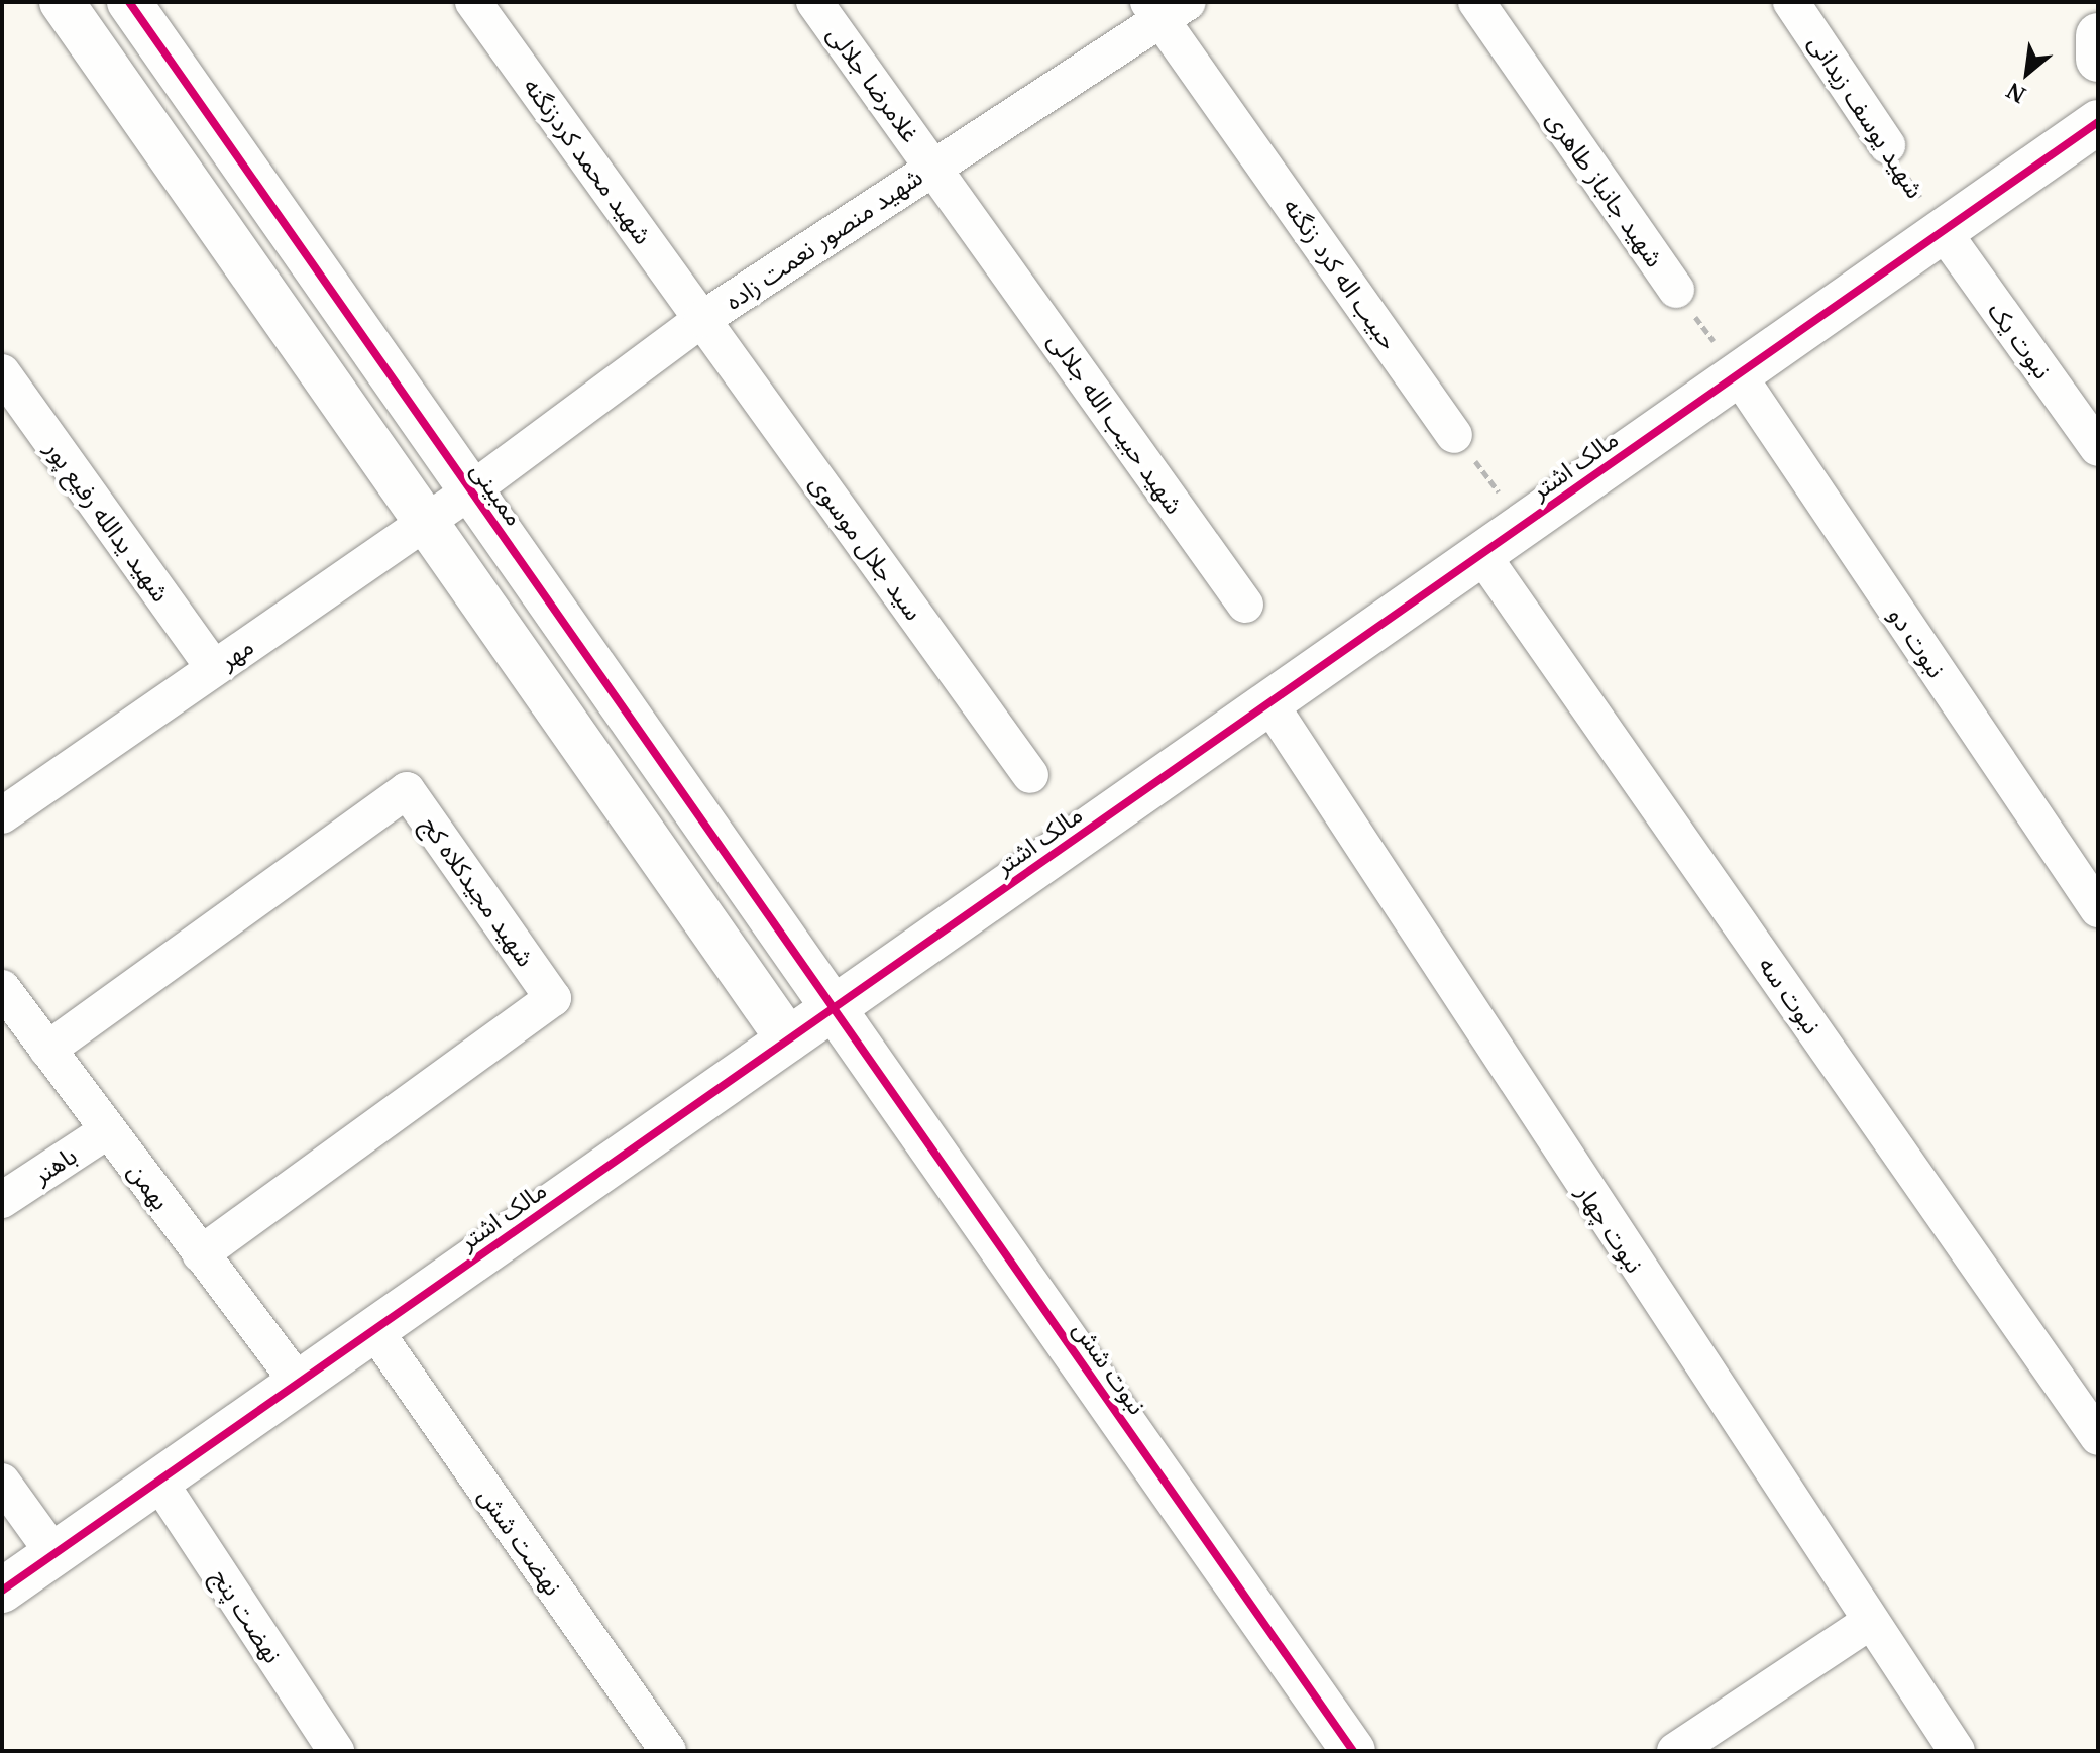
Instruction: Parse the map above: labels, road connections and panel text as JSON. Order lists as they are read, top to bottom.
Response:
{
  "streets": {
    "street": [
      "غلامرضا جلالی",
      "شهید یوسف زیدانی",
      "شهید محمد کردزنگنه",
      "شهید جانباز طاهری",
      "شهید منصور نعمت زاده",
      "حبیب اله کرد زنگنه",
      "نبوت یک",
      "شهید حبیب الله جلالی",
      "مالک اشتر",
      "ممبینی",
      "شهید یدالله رفیع پور",
      "سید جلال موسوی",
      "نبوت دو",
      "مهر",
      "شهید مجیدکلاه کج",
      "نبوت سه",
      "باهنر",
      "بهمن",
      "نبوت چهار",
      "نبوت شش",
      "نهضت شش",
      "نهضت پنج"
    ]
  },
  "crossings": [
    ["غلامرضا جلالی", "شهید منصور نعمت زاده"],
    ["غلامرضا جلالی", "شهید حبیب الله جلالی"],
    ["شهید یوسف زیدانی", "نبوت یک"],
    ["شهید یوسف زیدانی", "مالک اشتر"],
    ["شهید محمد کردزنگنه", "شهید منصور نعمت زاده"],
    ["شهید محمد کردزنگنه", "سید جلال موسوی"],
    ["شهید جانباز طاهری", "مالک اشتر"],
    ["شهید جانباز طاهری", "نبوت دو"],
    ["شهید منصور نعمت زاده", "حبیب اله کرد زنگنه"],
    ["شهید منصور نعمت زاده", "شهید حبیب الله جلالی"],
    ["شهید منصور نعمت زاده", "ممبینی"],
    ["شهید منصور نعمت زاده", "سید جلال موسوی"],
    ["شهید منصور نعمت زاده", "مهر"],
    ["نبوت یک", "مالک اشتر"],
    ["مالک اشتر", "ممبینی"],
    ["مالک اشتر", "نبوت دو"],
    ["مالک اشتر", "نبوت سه"],
    ["مالک اشتر", "بهمن"],
    ["مالک اشتر", "نبوت چهار"],
    ["مالک اشتر", "نبوت شش"],
    ["مالک اشتر", "نهضت شش"],
    ["مالک اشتر", "نهضت پنج"],
    ["ممبینی", "مهر"],
    ["ممبینی", "نبوت شش"],
    ["شهید یدالله رفیع پور", "مهر"],
    ["شهید مجیدکلاه کج", "بهمن"],
    ["باهنر", "بهمن"]
  ],
  "north": "bottom left"
}
